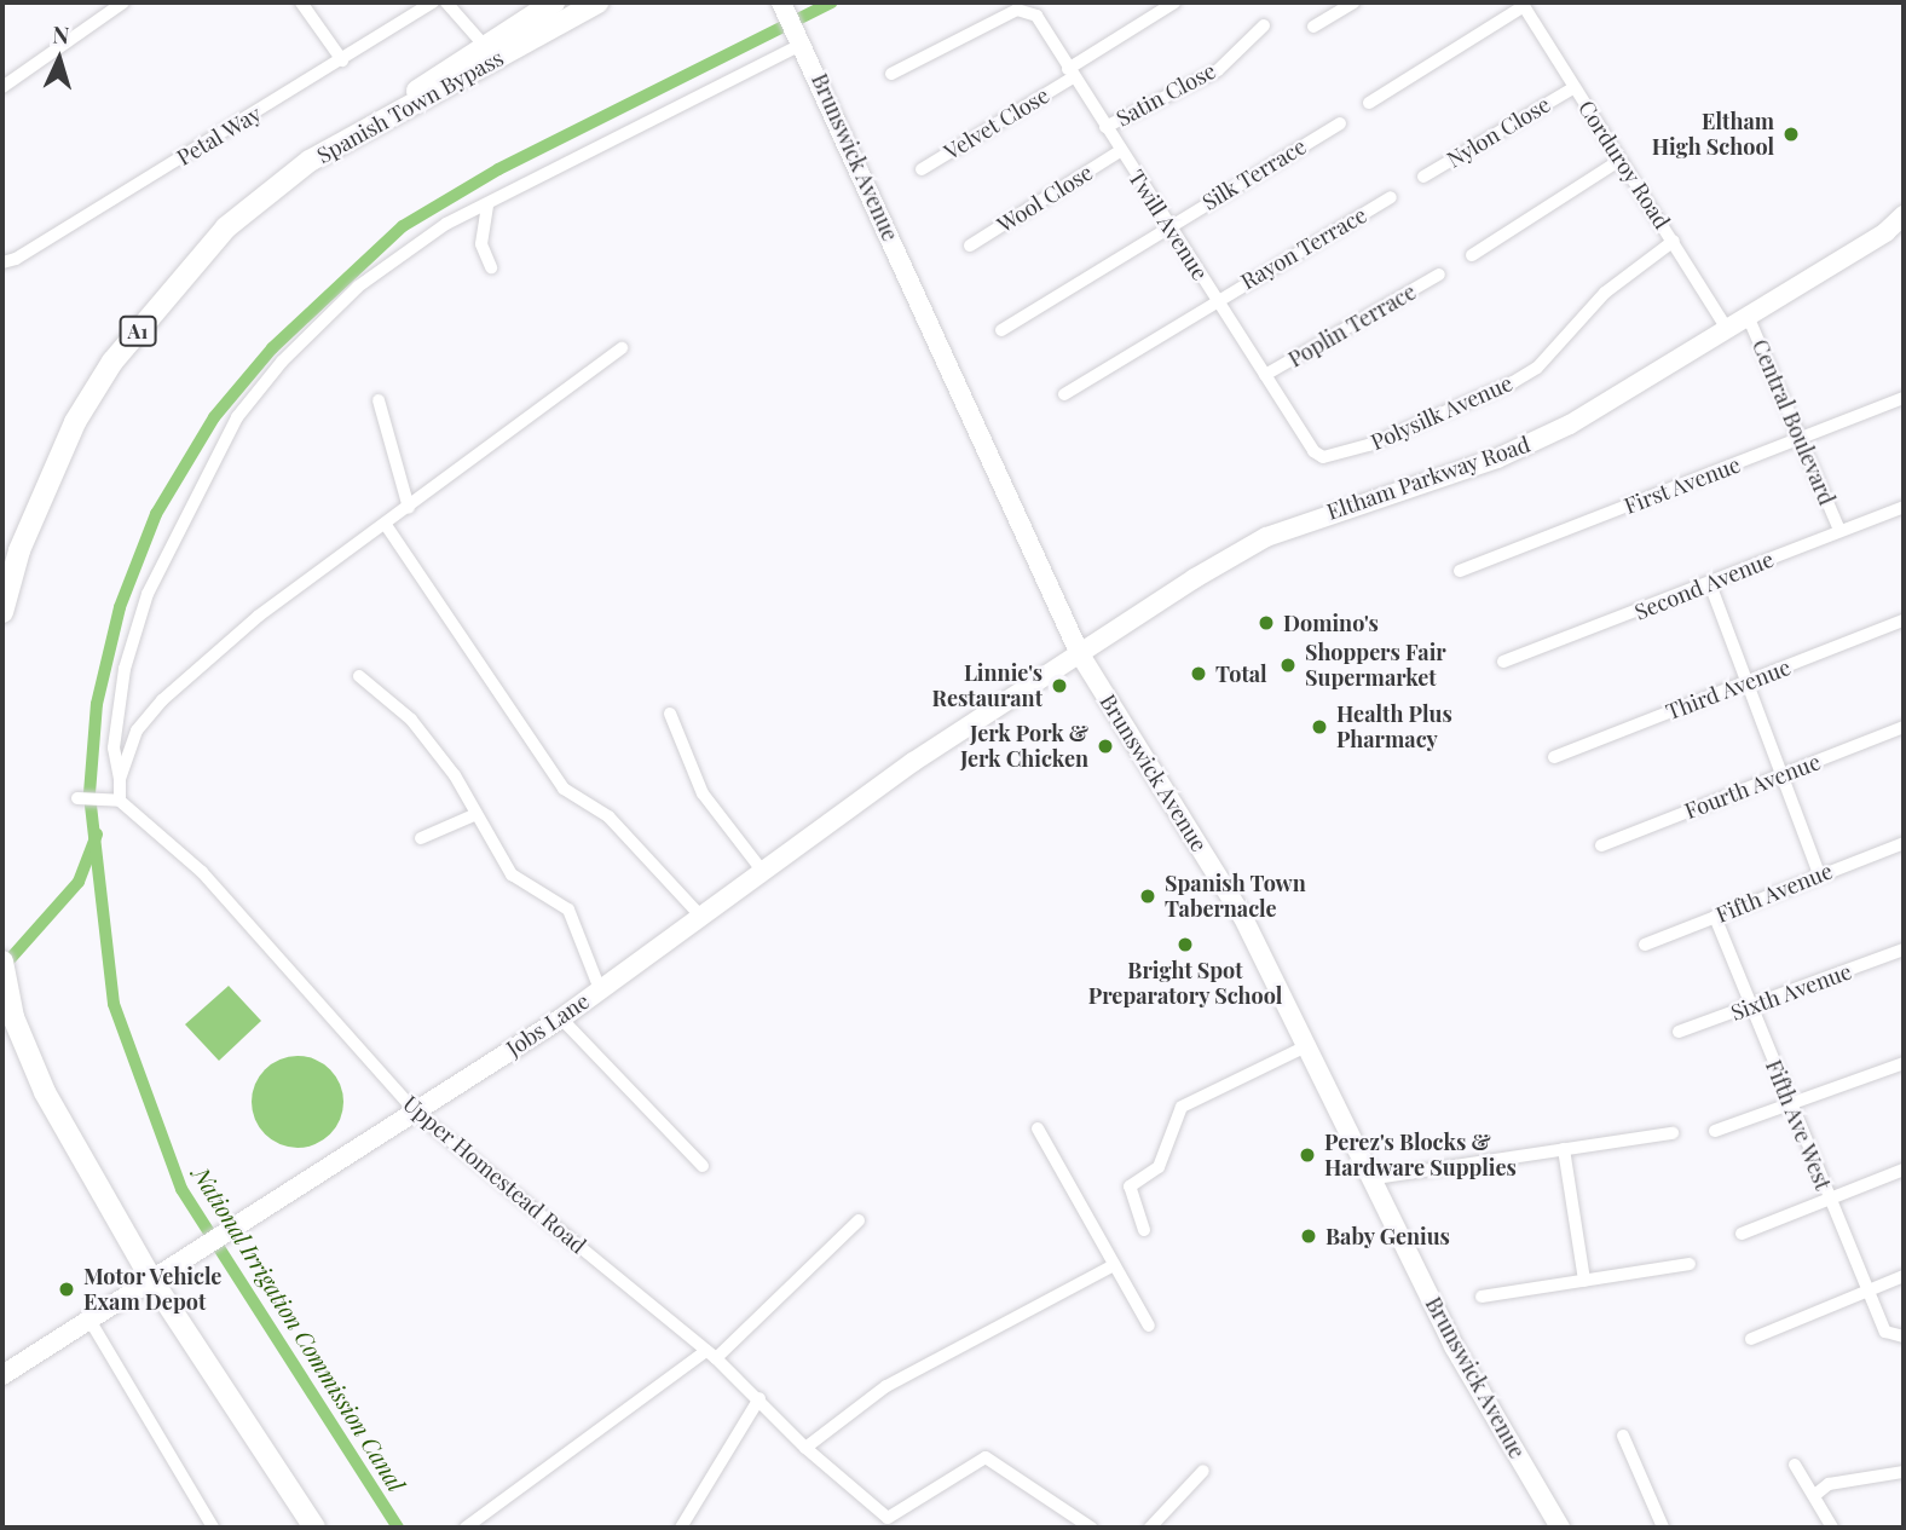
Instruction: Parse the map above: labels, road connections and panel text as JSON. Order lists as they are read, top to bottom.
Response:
{
  "streets": {
    "main road": ["Spanish Town Bypass", "A1"],
    "street": [
      "Satin Close",
      "Velvet Close",
      "Nylon Close",
      "Petal Way",
      "Brunswick Avenue",
      "Corduroy Road",
      "Silk Terrace",
      "Wool Close",
      "Twill Avenue",
      "Rayon Terrace",
      "Poplin Terrace",
      "Polysilk Avenue",
      "Central Boulevard",
      "Eltham Parkway Road",
      "First Avenue",
      "Second Avenue",
      "Third Avenue",
      "Fourth Avenue",
      "Fifth Avenue",
      "Sixth Avenue",
      "Jobs Lane",
      "Fifth Ave West",
      "Upper Homestead Road"
    ]
  },
  "crossings": [
    ["Satin Close", "Twill Avenue"],
    ["Spanish Town Bypass", "A1"],
    ["Velvet Close", "Twill Avenue"],
    ["Nylon Close", "Corduroy Road"],
    ["Brunswick Avenue", "Eltham Parkway Road"],
    ["Brunswick Avenue", "Jobs Lane"],
    ["Corduroy Road", "Polysilk Avenue"],
    ["Corduroy Road", "Eltham Parkway Road"],
    ["Silk Terrace", "Twill Avenue"],
    ["Wool Close", "Twill Avenue"],
    ["Twill Avenue", "Rayon Terrace"],
    ["Twill Avenue", "Poplin Terrace"],
    ["Twill Avenue", "Polysilk Avenue"],
    ["Central Boulevard", "Eltham Parkway Road"],
    ["Central Boulevard", "First Avenue"],
    ["Central Boulevard", "Second Avenue"],
    ["Eltham Parkway Road", "Jobs Lane"],
    ["Fifth Avenue", "Fifth Ave West"],
    ["Sixth Avenue", "Fifth Ave West"],
    ["Jobs Lane", "Upper Homestead Road"]
  ],
  "water": ["National Irrigation Commission Canal"],
  "places": [
    "Eltham High School",
    "Domino's",
    "Shoppers Fair Supermarket",
    "Total",
    "Linnie's Restaurant",
    "Health Plus Pharmacy",
    "Jerk Pork & Jerk Chicken",
    "Spanish Town Tabernacle",
    "Bright Spot Preparatory School",
    "Perez's Blocks & Hardware Supplies",
    "Baby Genius",
    "Motor Vehicle Exam Depot"
  ],
  "north": "top"
}
